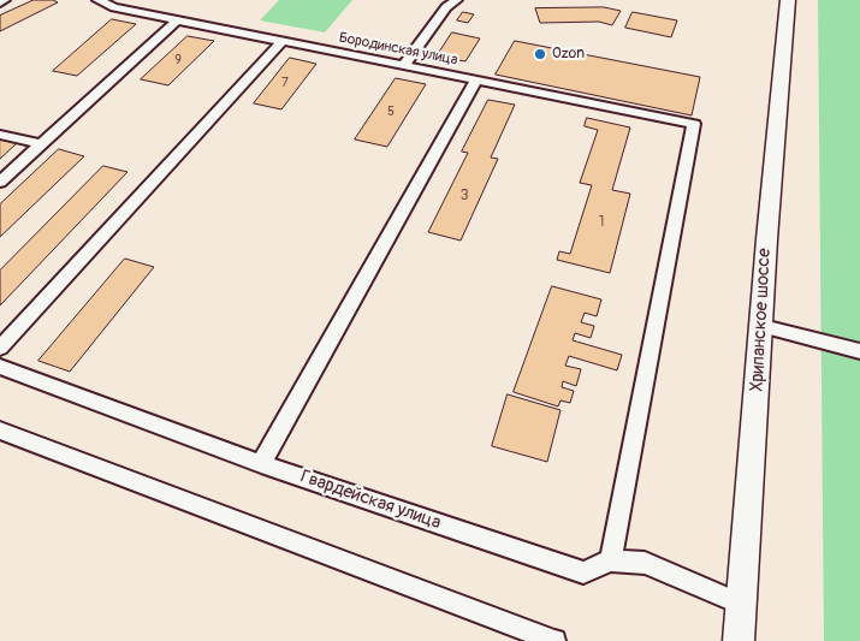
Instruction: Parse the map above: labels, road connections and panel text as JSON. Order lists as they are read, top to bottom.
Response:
{
  "streets": {
    "main road": ["Хрипанское шоссе"],
    "street": ["Бородинская улица", "Гвардейская улица"]
  },
  "crossings": [
    ["Бородинская улица", "Гвардейская улица"],
    ["Хрипанское шоссе", "Гвардейская улица"]
  ],
  "places": ["Ozon"],
  "house_numbers": [
    "9",
    "7",
    "5",
    "3",
    "1"
  ]
}
